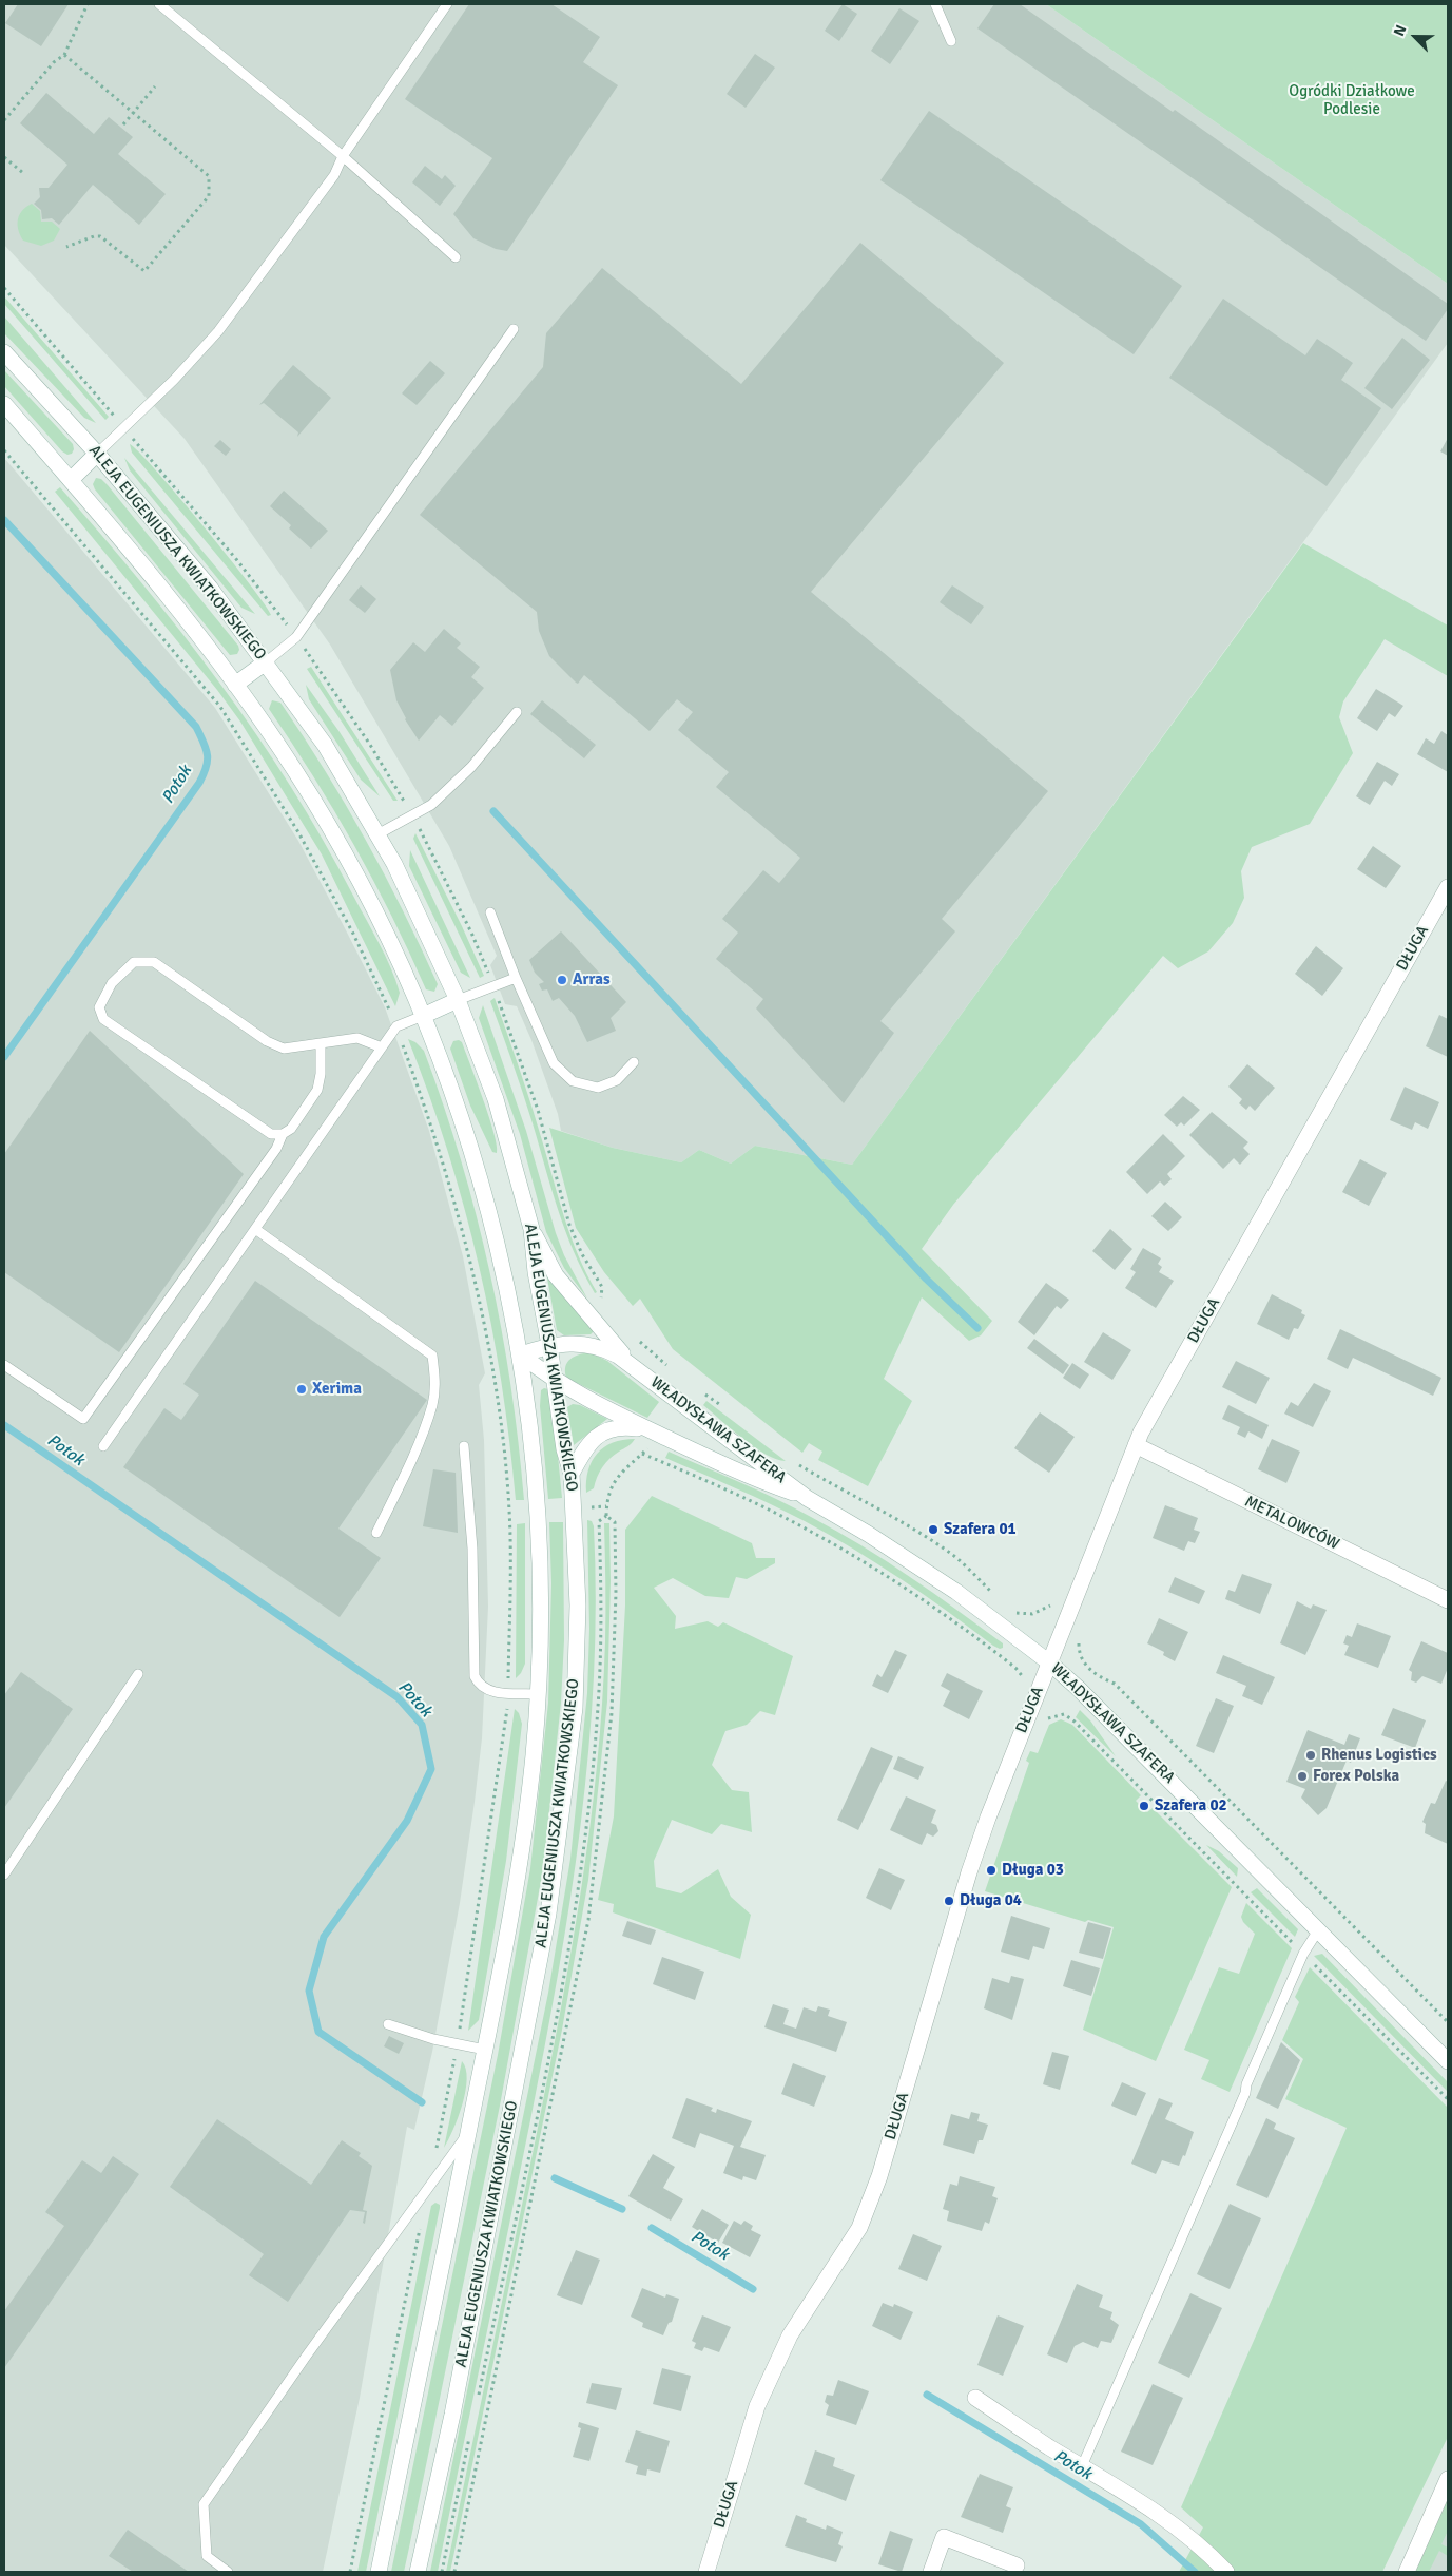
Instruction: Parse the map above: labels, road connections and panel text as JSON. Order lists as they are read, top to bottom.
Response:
{
  "streets": {
    "street": [
      "ALEJA EUGENIUSZA KWIATKOWSKIEGO",
      "DŁUGA",
      "WŁADYSŁAWA SZAFERA",
      "METALOWCÓW"
    ]
  },
  "crossings": [
    ["ALEJA EUGENIUSZA KWIATKOWSKIEGO", "WŁADYSŁAWA SZAFERA"],
    ["DŁUGA", "WŁADYSŁAWA SZAFERA"],
    ["DŁUGA", "METALOWCÓW"]
  ],
  "water": ["Potok"],
  "parks": ["Ogródki Działkowe Podlesie"],
  "places": [
    "Arras",
    "Xerima",
    "Szafera 01",
    "Rhenus Logistics",
    "Forex Polska",
    "Szafera 02",
    "Długa 03",
    "Długa 04"
  ],
  "north": "top left"
}
